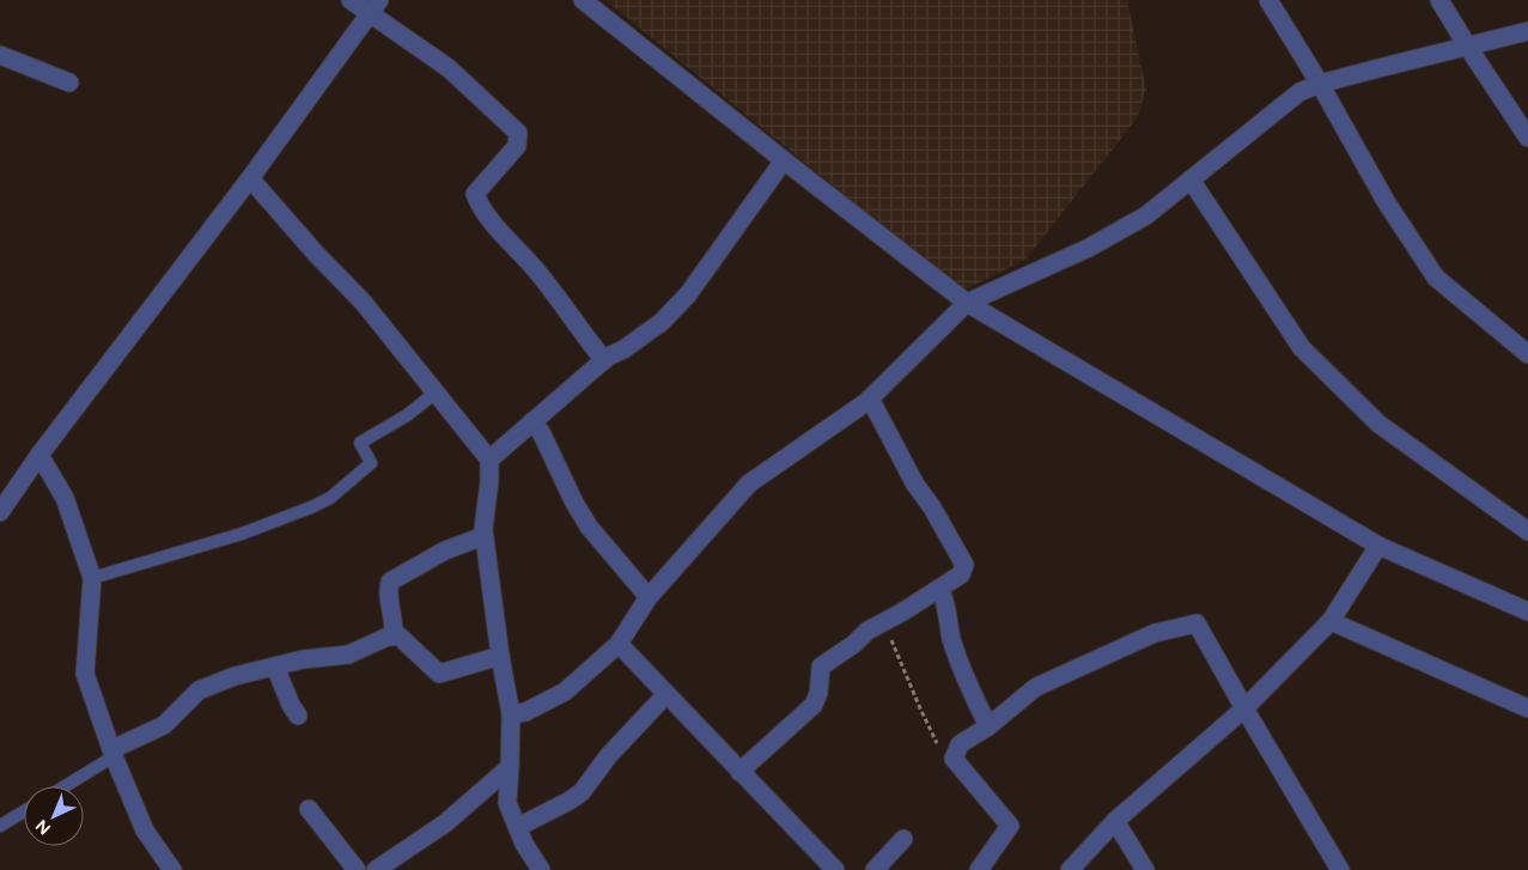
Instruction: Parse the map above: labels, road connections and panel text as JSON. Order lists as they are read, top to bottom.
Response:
{
  "north": "bottom left"
}
